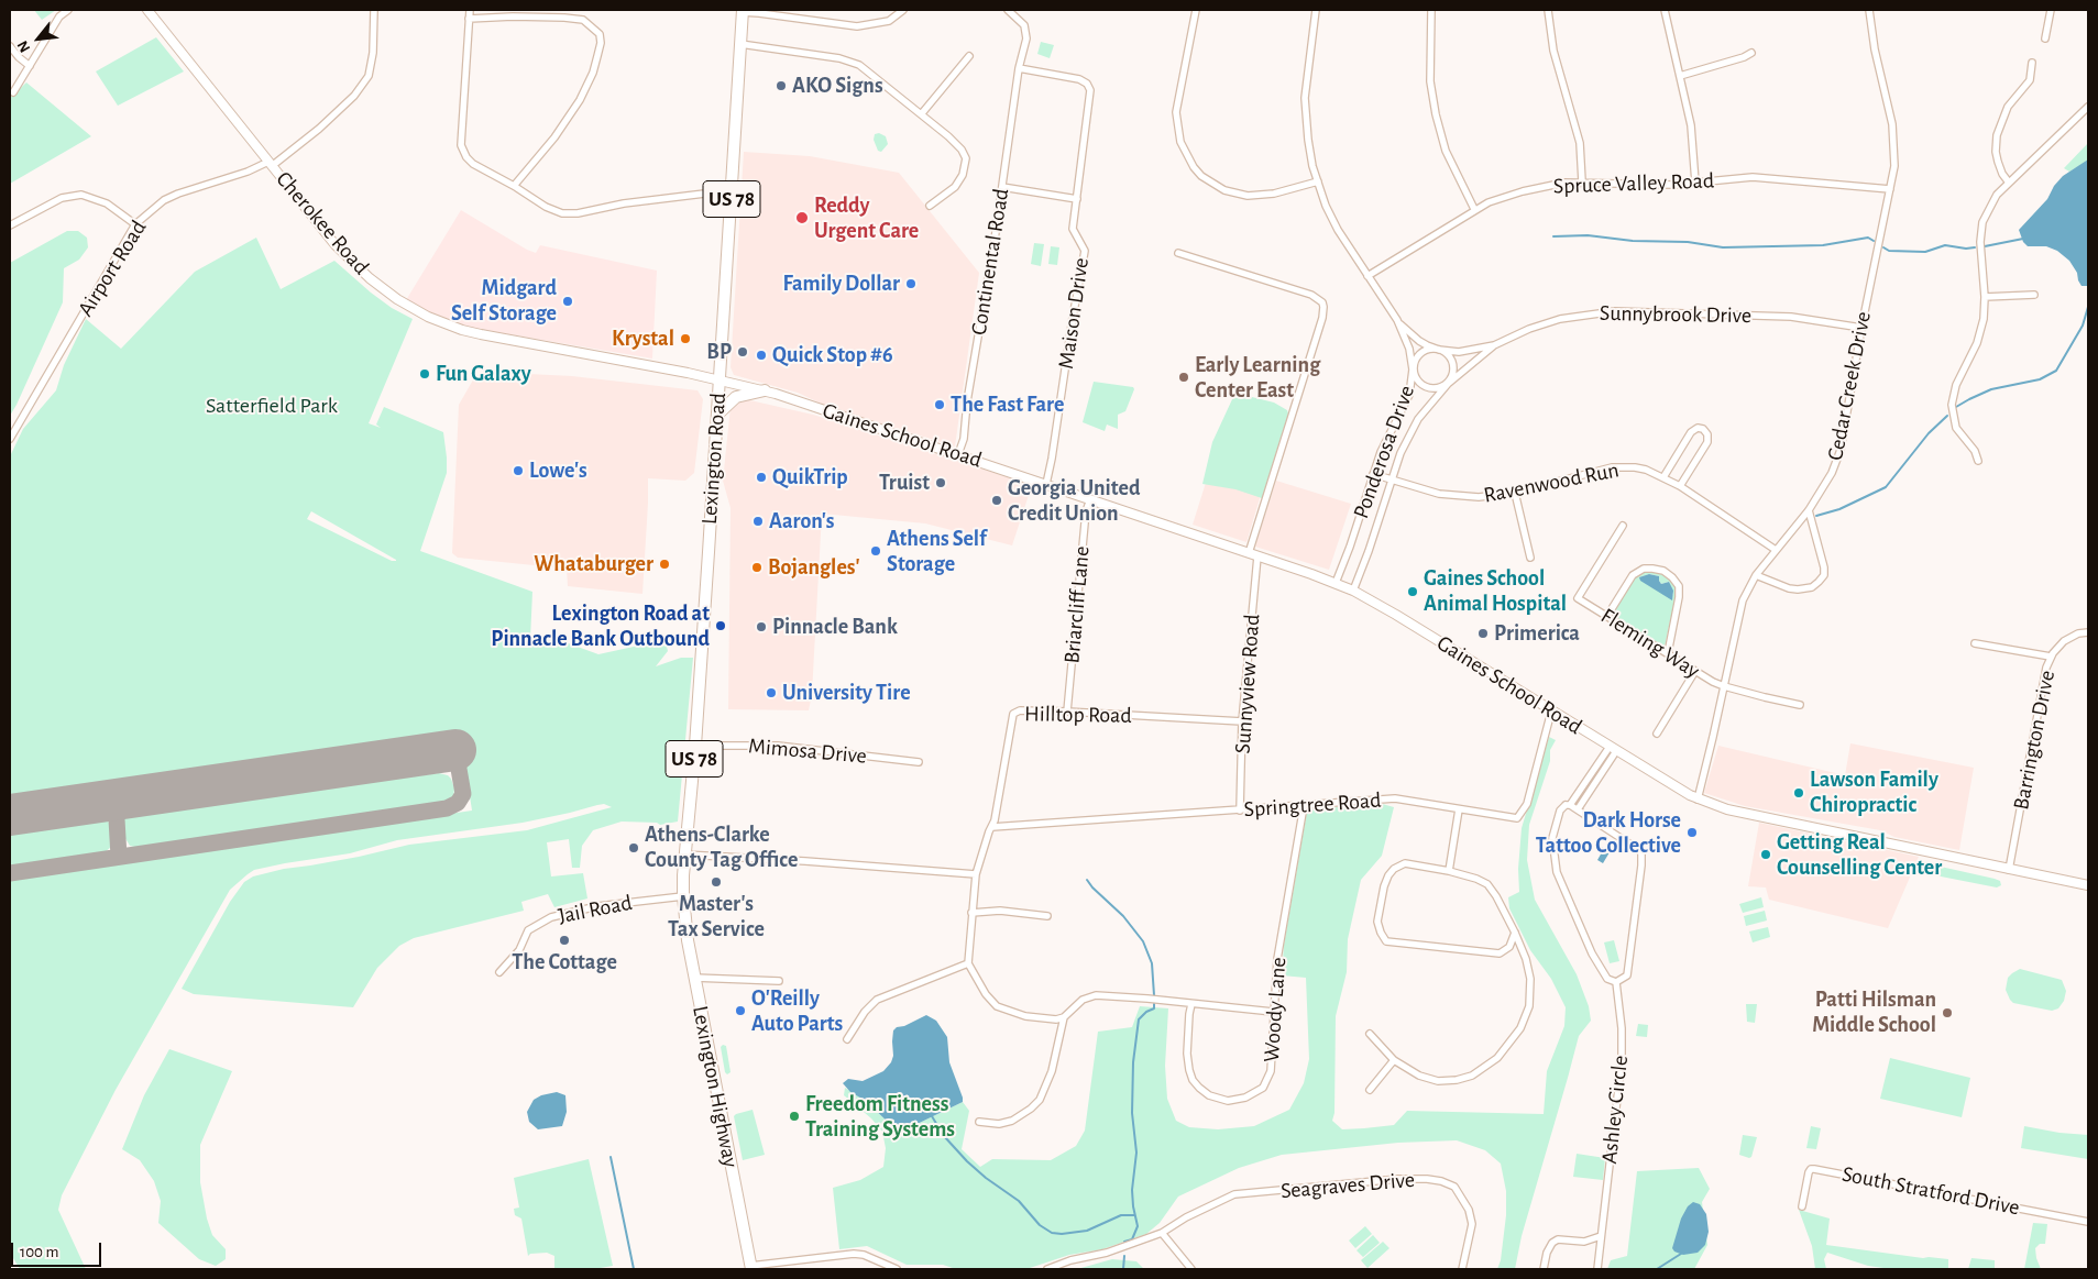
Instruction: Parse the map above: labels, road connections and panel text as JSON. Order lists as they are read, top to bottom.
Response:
{
  "streets": {
    "highway": ["US 78", "Lexington Road", "Lexington Highway"],
    "main road": ["Cherokee Road", "Gaines School Road"],
    "street": [
      "Spruce Valley Road",
      "Continental Road",
      "Airport Road",
      "Maison Drive",
      "Sunnybrook Drive",
      "Cedar Creek Drive",
      "Ponderosa Drive",
      "Ravenwood Run",
      "Briarcliff Lane",
      "Fleming Way",
      "Sunnyview Road",
      "Hilltop Road",
      "Barrington Drive",
      "Mimosa Drive",
      "Springtree Road",
      "Jail Road",
      "Woody Lane",
      "Ashley Circle",
      "Seagraves Drive",
      "South Stratford Drive"
    ]
  },
  "crossings": [
    ["Spruce Valley Road", "Cedar Creek Drive"],
    ["Spruce Valley Road", "Ponderosa Drive"],
    ["Cherokee Road", "Airport Road"],
    ["Cherokee Road", "Gaines School Road"],
    ["Cherokee Road", "Lexington Road"],
    ["Continental Road", "Maison Drive"],
    ["Continental Road", "Gaines School Road"],
    ["Maison Drive", "Gaines School Road"],
    ["Sunnybrook Drive", "Cedar Creek Drive"],
    ["Sunnybrook Drive", "Ponderosa Drive"],
    ["Cedar Creek Drive", "Gaines School Road"],
    ["Cedar Creek Drive", "Ravenwood Run"],
    ["Cedar Creek Drive", "Fleming Way"],
    ["Gaines School Road", "Ponderosa Drive"],
    ["Gaines School Road", "Lexington Road"],
    ["Gaines School Road", "Briarcliff Lane"],
    ["Gaines School Road", "Sunnyview Road"],
    ["Gaines School Road", "Barrington Drive"],
    ["Gaines School Road", "Springtree Road"],
    ["Ponderosa Drive", "Ravenwood Run"],
    ["Lexington Road", "Mimosa Drive"],
    ["Lexington Road", "Jail Road"],
    ["Lexington Road", "Lexington Highway"],
    ["Briarcliff Lane", "Hilltop Road"],
    ["Sunnyview Road", "Hilltop Road"],
    ["Sunnyview Road", "Springtree Road"],
    ["Hilltop Road", "Springtree Road"],
    ["Springtree Road", "Woody Lane"],
    ["Jail Road", "Lexington Highway"]
  ],
  "parks": ["Satterfield Park"],
  "places": [
    "AKO Signs",
    "Reddy Urgent Care",
    "Family Dollar",
    "Midgard Self Storage",
    "Krystal",
    "BP",
    "Quick Stop #6",
    "Fun Galaxy",
    "Early Learning Center East",
    "The Fast Fare",
    "Lowe's",
    "QuikTrip",
    "Truist",
    "Georgia United Credit Union",
    "Aaron's",
    "Athens Self Storage",
    "Whataburger",
    "Bojangles'",
    "Gaines School Animal Hospital",
    "Lexington Road at Pinnacle Bank Outbound",
    "Pinnacle Bank",
    "Primerica",
    "University Tire",
    "Lawson Family Chiropractic",
    "Dark Horse Tattoo Collective",
    "Athens-Clarke County Tag Office",
    "Getting Real Counselling Center",
    "Master's Tax Service",
    "The Cottage",
    "O'Reilly Auto Parts",
    "Patti Hilsman Middle School",
    "Freedom Fitness Training Systems"
  ],
  "scale_bar": "100 m",
  "north": "bottom left"
}
